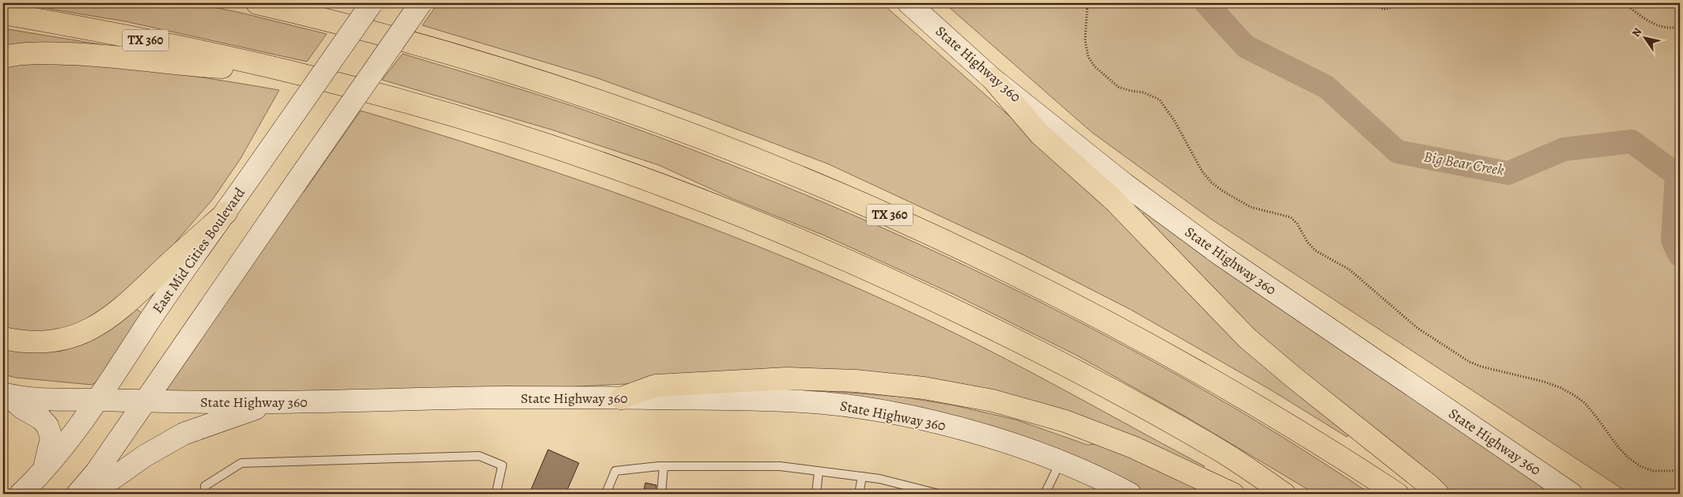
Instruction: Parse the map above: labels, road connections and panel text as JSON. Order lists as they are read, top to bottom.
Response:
{
  "streets": {
    "highway": ["TX 360"],
    "main road": ["State Highway 360", "East Mid Cities Boulevard"]
  },
  "crossings": [
    ["State Highway 360", "East Mid Cities Boulevard"]
  ],
  "water": ["Big Bear Creek"],
  "north": "top left"
}
